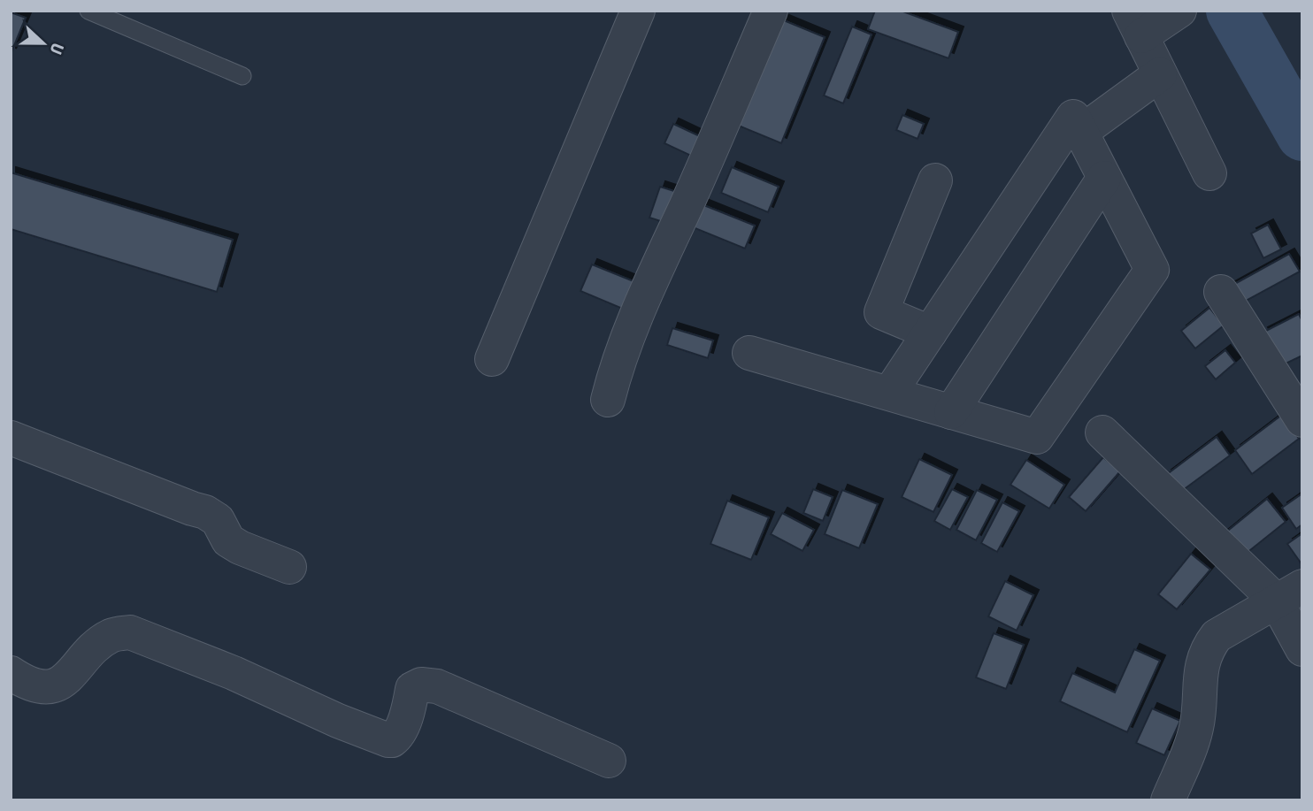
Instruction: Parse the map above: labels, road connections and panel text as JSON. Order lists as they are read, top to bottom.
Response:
{
  "north": "right"
}
